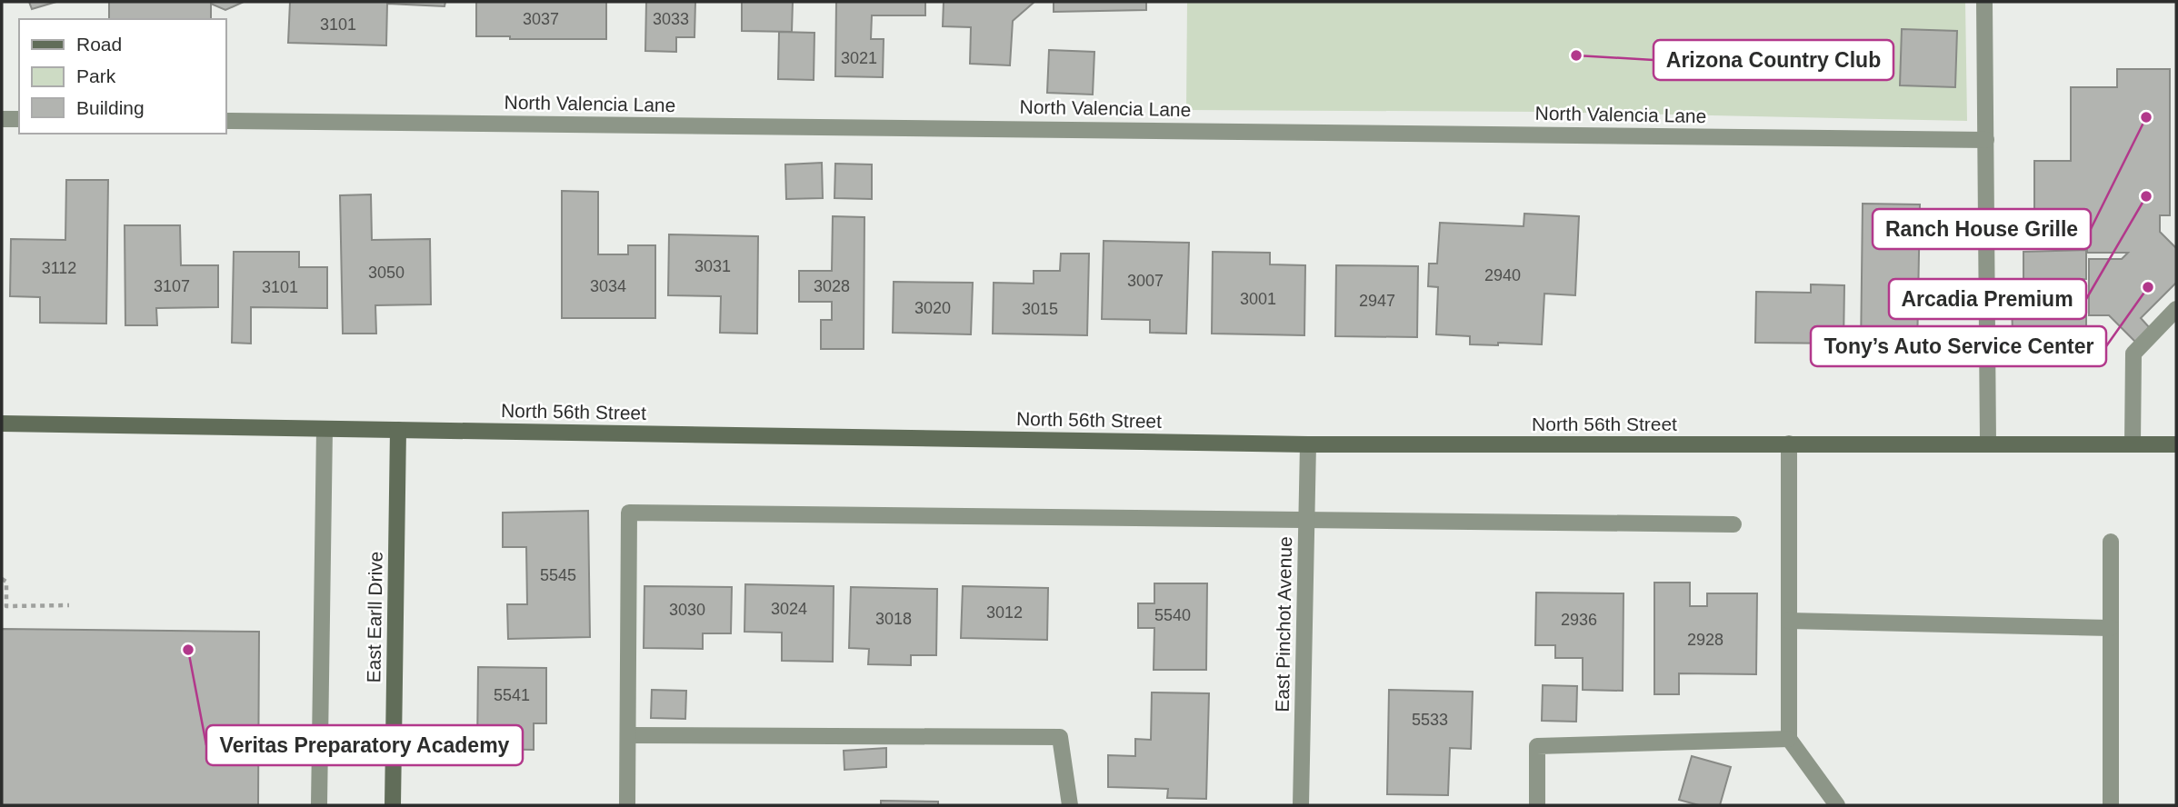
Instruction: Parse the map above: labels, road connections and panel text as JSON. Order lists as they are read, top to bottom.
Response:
{
  "streets": {
    "main road": ["North 56th Street", "East Earll Drive"],
    "street": ["North Valencia Lane", "East Pinchot Avenue"]
  },
  "crossings": [
    ["North 56th Street", "East Earll Drive"],
    ["North 56th Street", "East Pinchot Avenue"]
  ],
  "places": [
    "Arizona Country Club",
    "Ranch House Grille",
    "Arcadia Premium",
    "Tony’s Auto Service Center",
    "Veritas Preparatory Academy"
  ],
  "house_numbers": [
    "3037",
    "3033",
    "3101",
    "3021",
    "3031",
    "3112",
    "3050",
    "2940",
    "3007",
    "3107",
    "3034",
    "3028",
    "3101",
    "3001",
    "2947",
    "3020",
    "3015",
    "5545",
    "3024",
    "3030",
    "3012",
    "5540",
    "3018",
    "2936",
    "2928",
    "5541",
    "5533"
  ],
  "legend": ["Road", "Park", "Building"]
}
